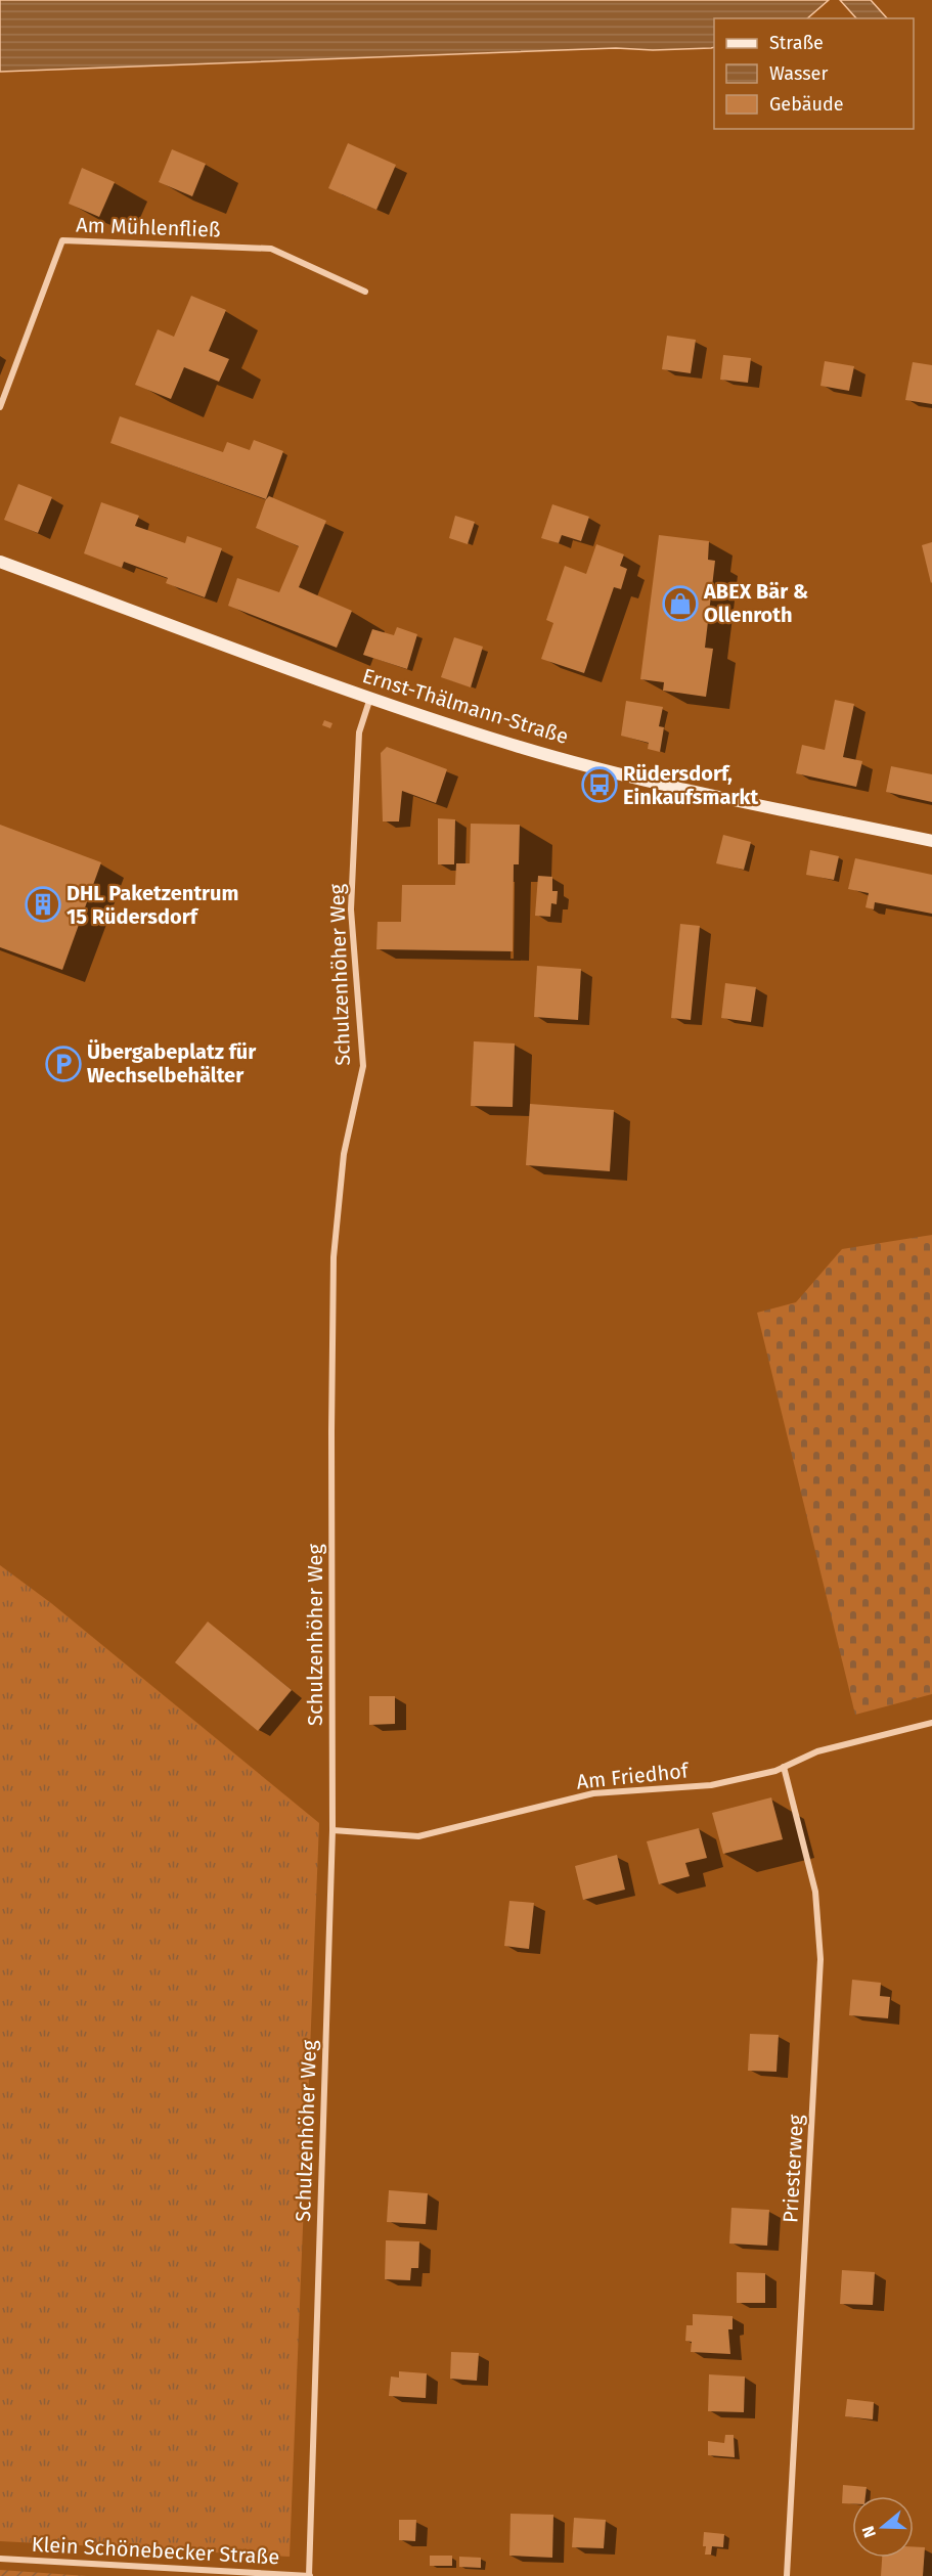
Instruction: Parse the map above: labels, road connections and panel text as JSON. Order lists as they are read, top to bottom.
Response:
{
  "streets": {
    "main road": ["Ernst-Thälmann-Straße"],
    "street": [
      "Am Mühlenfließ",
      "Schulzenhöher Weg",
      "Am Friedhof",
      "Priesterweg",
      "Klein Schönebecker Straße"
    ]
  },
  "crossings": [
    ["Ernst-Thälmann-Straße", "Schulzenhöher Weg"],
    ["Schulzenhöher Weg", "Am Friedhof"],
    ["Schulzenhöher Weg", "Klein Schönebecker Straße"],
    ["Am Friedhof", "Priesterweg"]
  ],
  "places": {
    "shop": ["ABEX Bär & Ollenroth"],
    "bus stop": ["Rüdersdorf, Einkaufsmarkt"],
    "building": ["DHL Paketzentrum 15 Rüdersdorf"],
    "parking": ["Übergabeplatz für Wechselbehälter"]
  },
  "legend": ["Straße", "Wasser", "Gebäude"],
  "north": "left"
}
